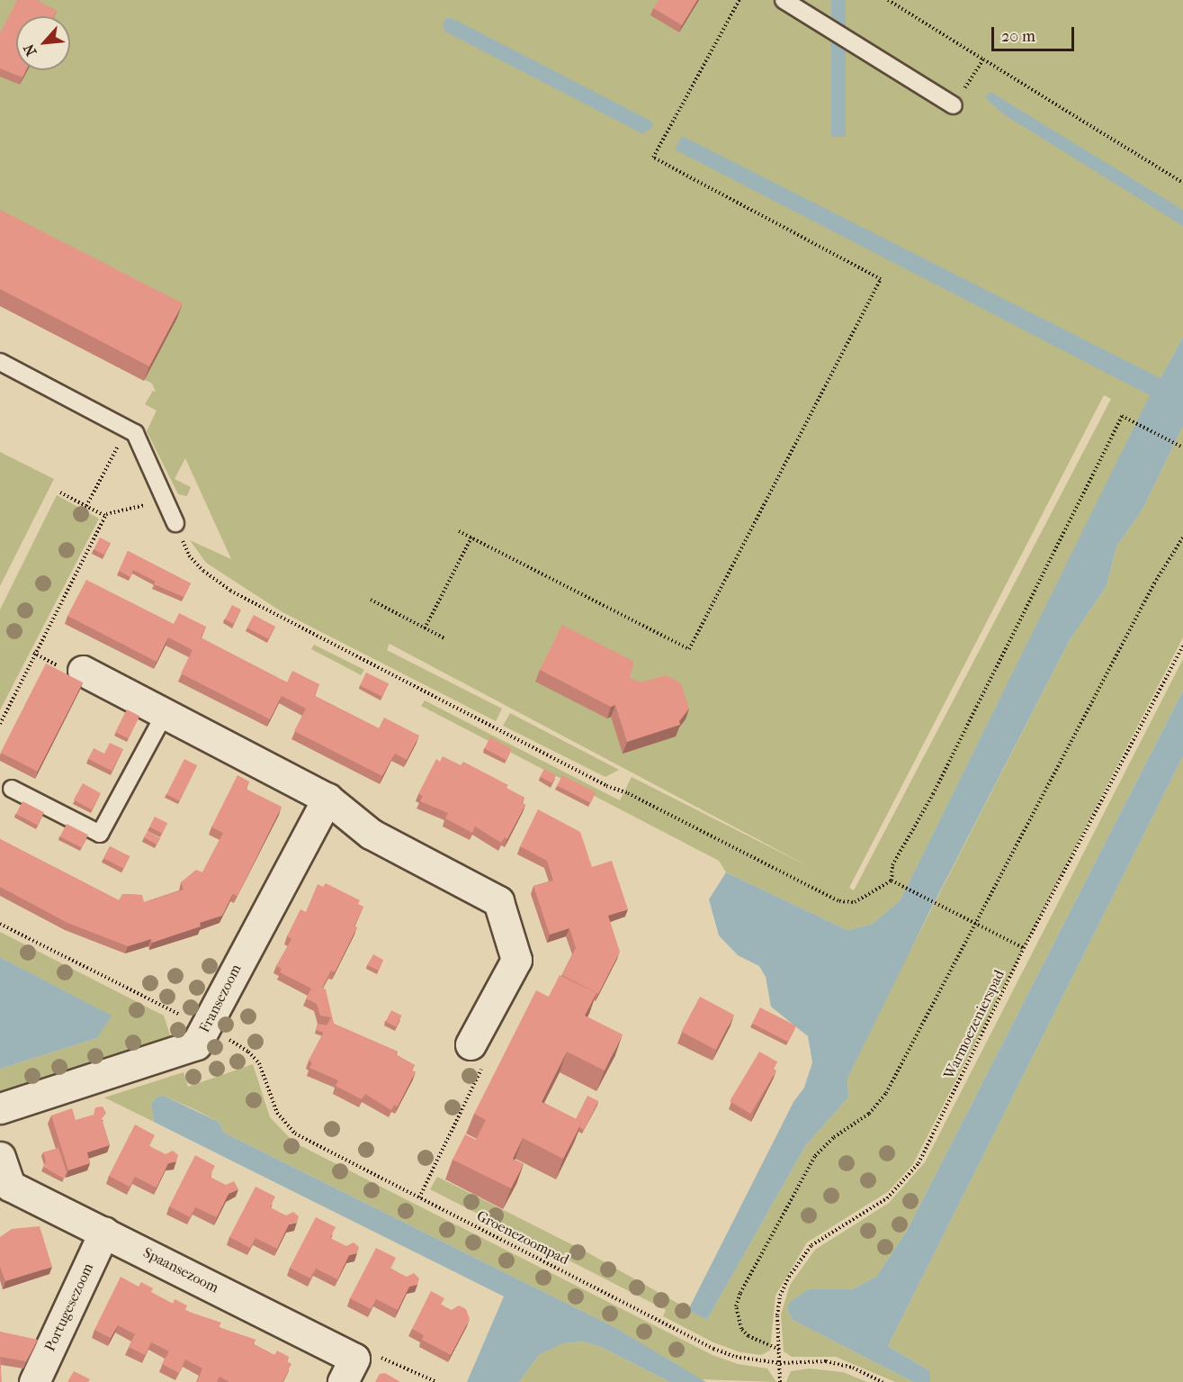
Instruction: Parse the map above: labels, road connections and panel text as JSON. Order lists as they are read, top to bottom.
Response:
{
  "streets": {
    "street": ["Fransezoom", "Spaansezoom", "Portugesezoom"],
    "path": ["Warmoezenierspad", "Groenezoompad"]
  },
  "crossings": [
    ["Fransezoom", "Groenezoompad"],
    ["Warmoezenierspad", "Groenezoompad"],
    ["Spaansezoom", "Portugesezoom"]
  ],
  "scale_bar": "20 m",
  "north": "bottom left"
}
